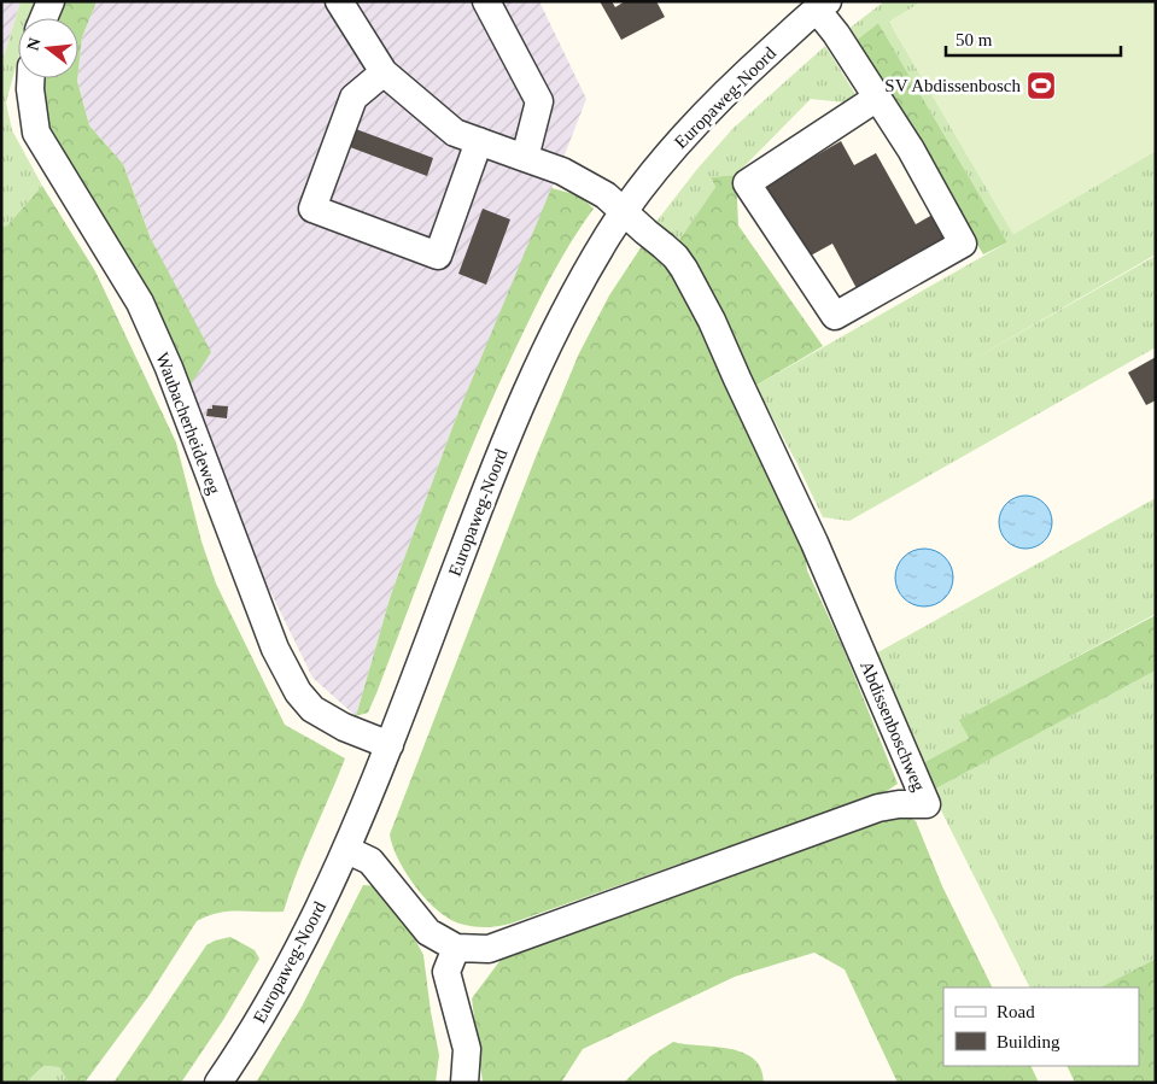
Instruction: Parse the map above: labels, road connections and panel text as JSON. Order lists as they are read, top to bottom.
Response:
{
  "streets": {
    "street": ["Europaweg-Noord", "Waubacherheideweg", "Abdissenboschweg"]
  },
  "crossings": [
    ["Europaweg-Noord", "Waubacherheideweg"],
    ["Europaweg-Noord", "Abdissenboschweg"]
  ],
  "places": {
    "sports": ["SV Abdissenbosch"]
  },
  "legend": ["Road", "Building"],
  "scale_bar": "50 m",
  "north": "left"
}
